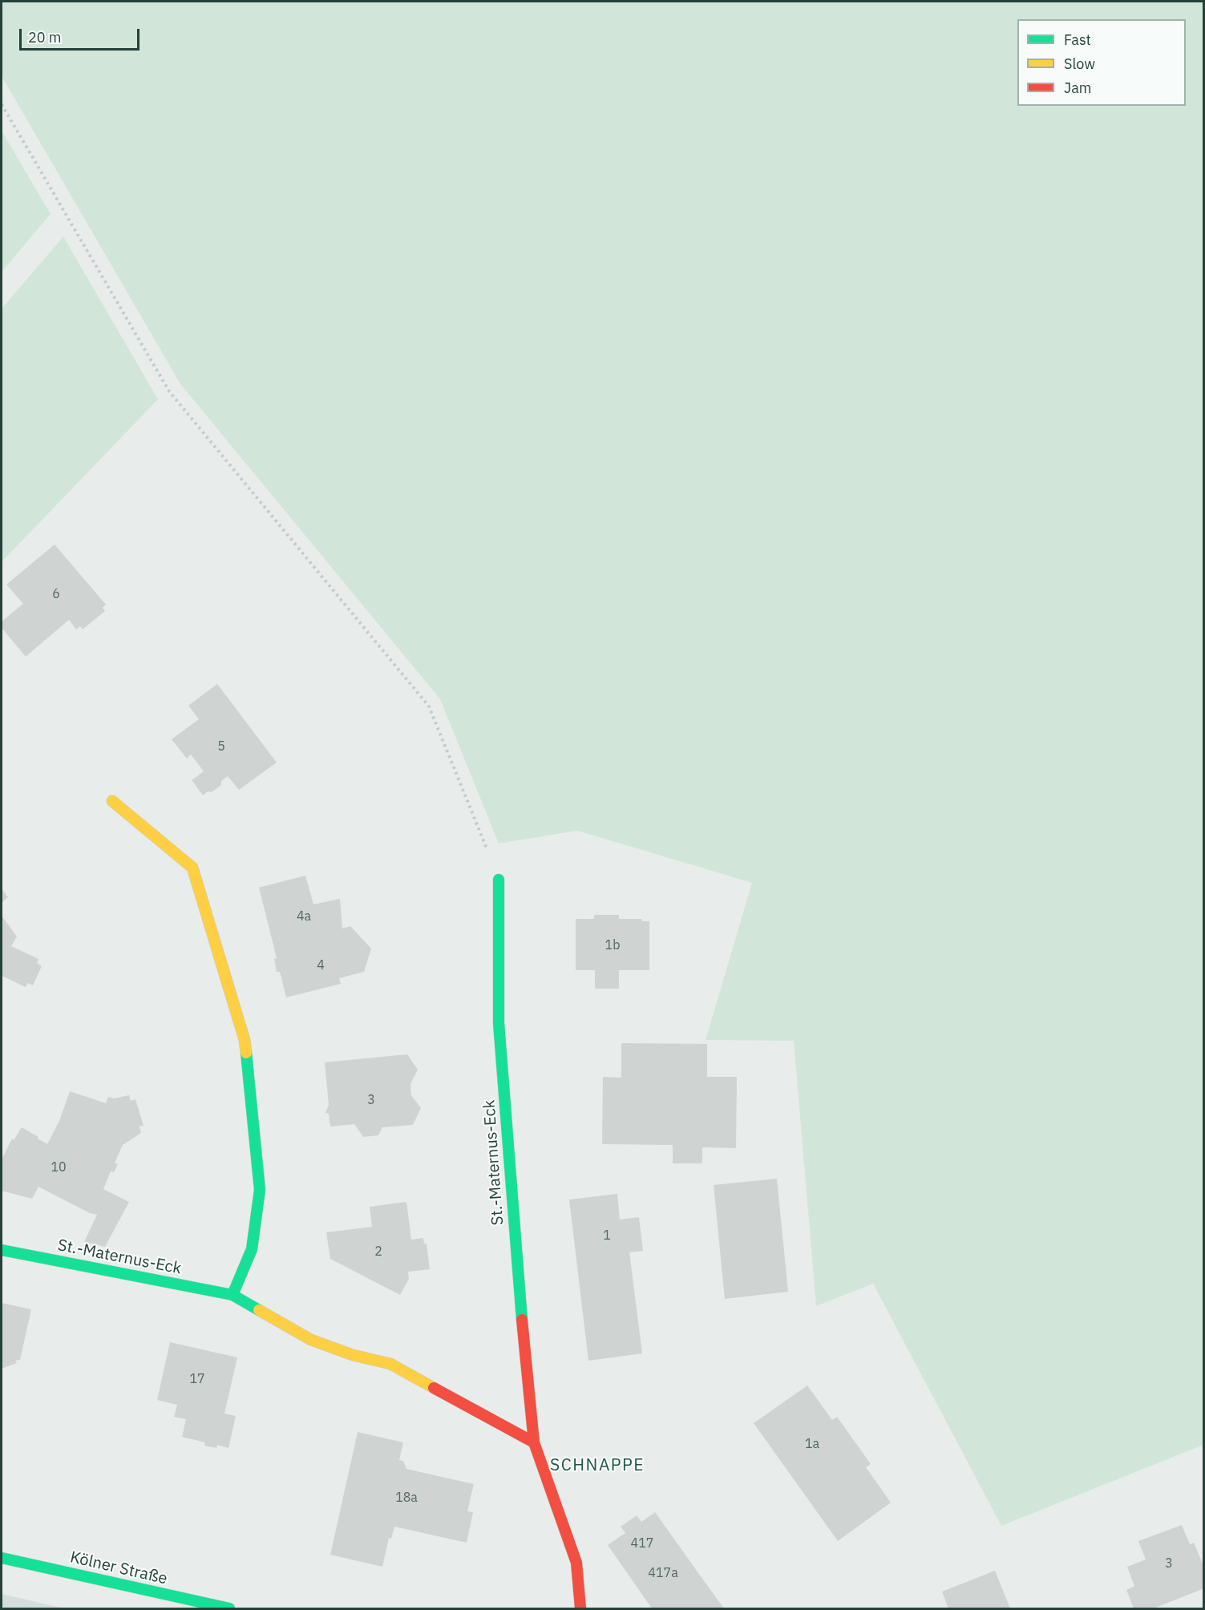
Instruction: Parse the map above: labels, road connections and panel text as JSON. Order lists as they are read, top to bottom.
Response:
{
  "streets": {
    "street": ["St.-Maternus-Eck", "Kölner Straße"]
  },
  "districts": ["SCHNAPPE"],
  "house_numbers": [
    "6",
    "5",
    "4a",
    "1b",
    "4",
    "3",
    "10",
    "1",
    "2",
    "17",
    "1a",
    "18a",
    "417",
    "3",
    "417a"
  ],
  "legend": ["Fast", "Slow", "Jam"],
  "scale_bar": "20 m"
}
